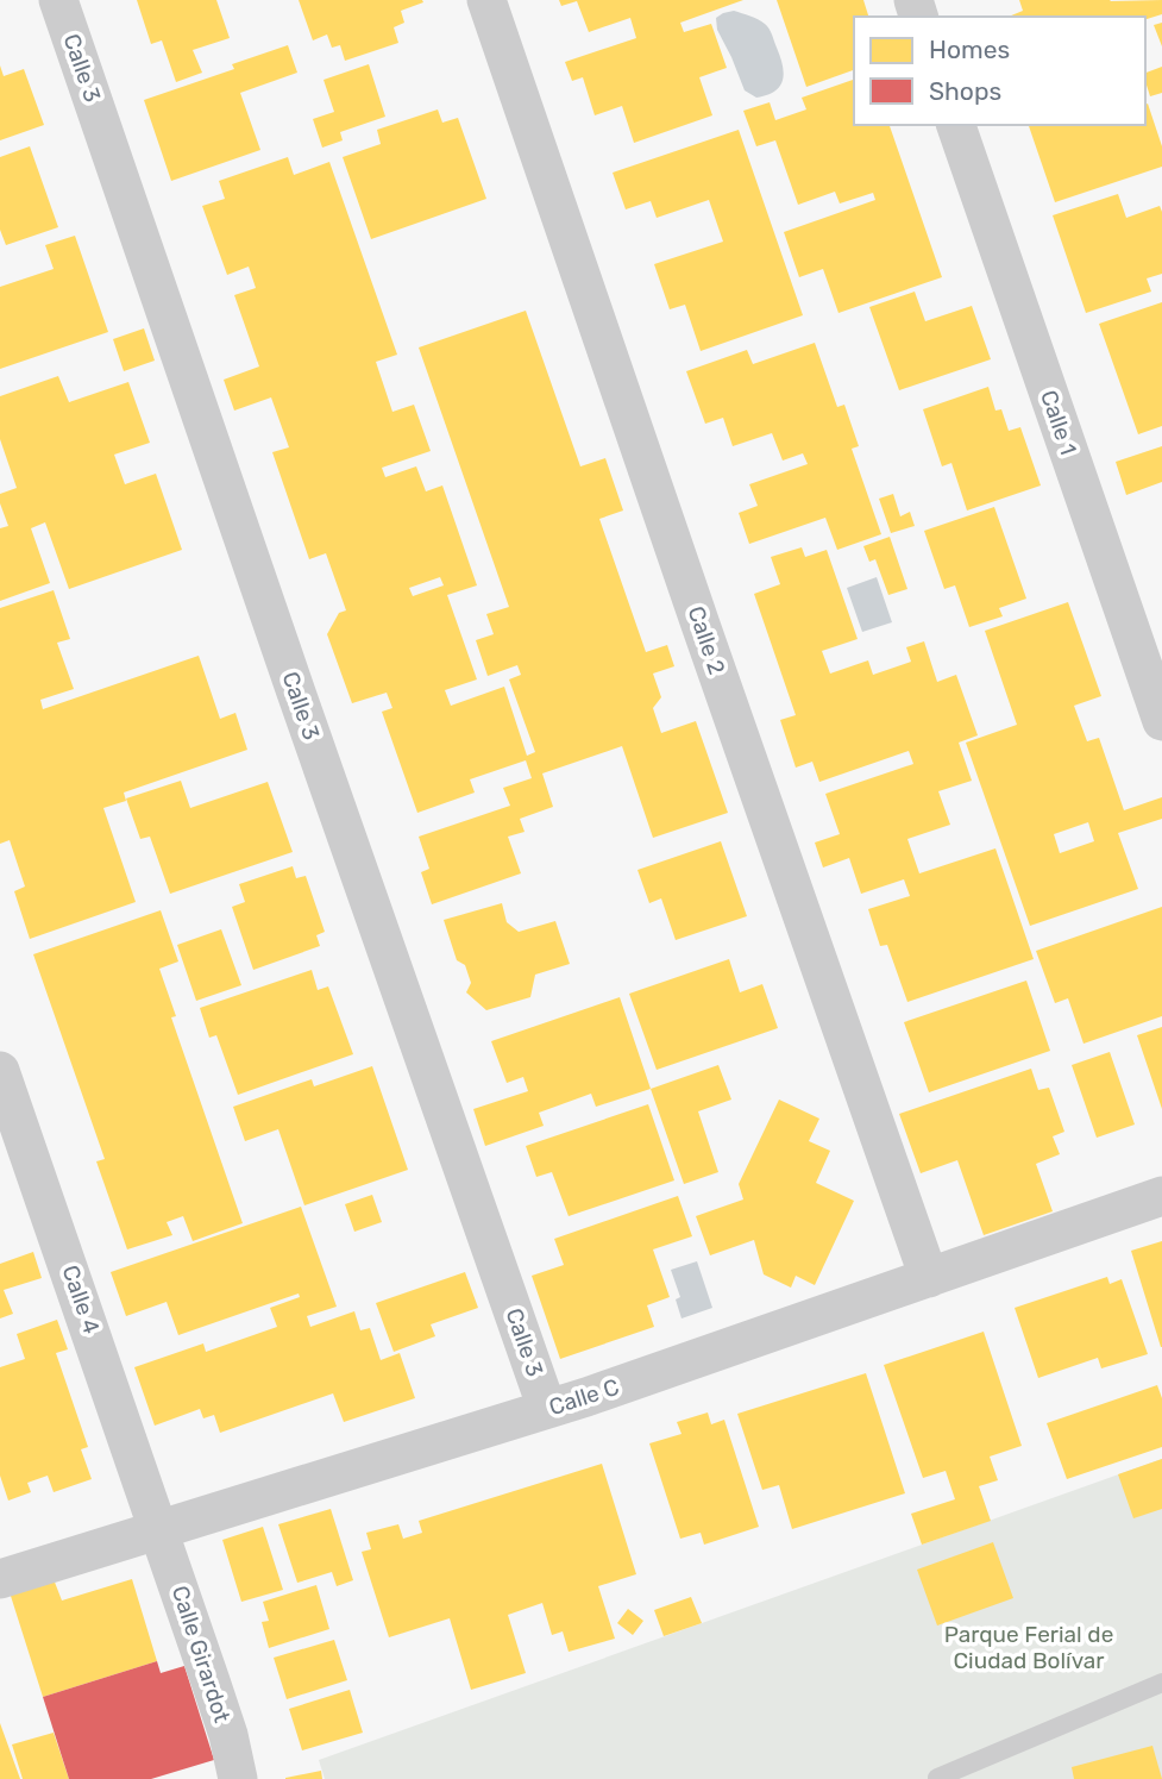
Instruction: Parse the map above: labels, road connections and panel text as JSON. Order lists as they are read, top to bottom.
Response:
{
  "streets": {
    "street": [
      "Calle 3",
      "Calle 1",
      "Calle 2",
      "Calle 4",
      "Calle C",
      "Calle Girardot"
    ]
  },
  "crossings": [
    ["Calle 3", "Calle C"],
    ["Calle 2", "Calle C"],
    ["Calle 4", "Calle C"],
    ["Calle 4", "Calle Girardot"],
    ["Calle C", "Calle Girardot"]
  ],
  "parks": ["Parque Ferial de Ciudad Bolívar"],
  "legend": ["Homes", "Shops"]
}
